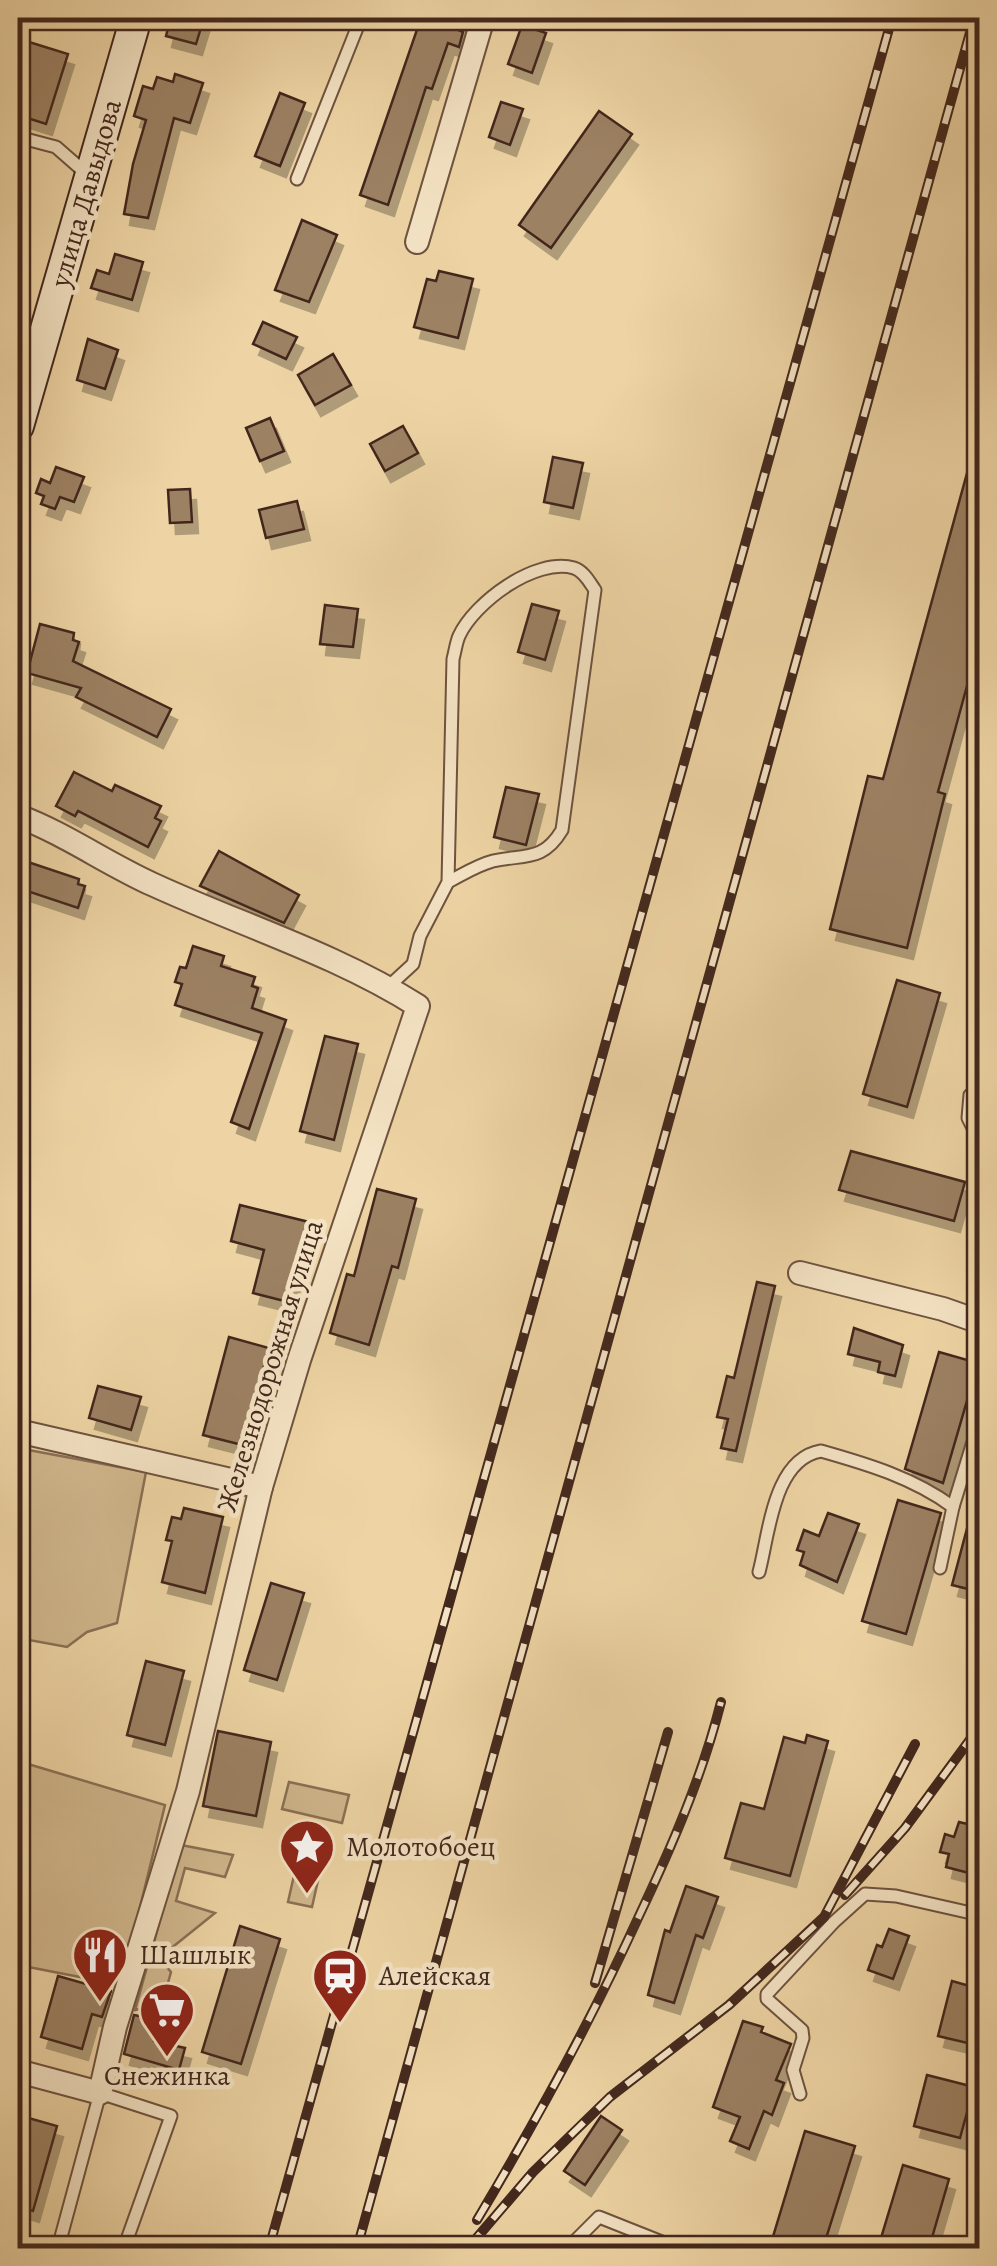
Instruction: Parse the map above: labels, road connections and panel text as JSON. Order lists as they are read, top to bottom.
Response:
{
  "streets": {
    "main road": ["улица Давыдова"],
    "street": ["Железнодорожная улица"]
  },
  "places": {
    "place": ["Молотобоец"],
    "restaurant": ["Шашлык"],
    "station": ["Алейская"],
    "supermarket": ["Снежинка"]
  }
}
